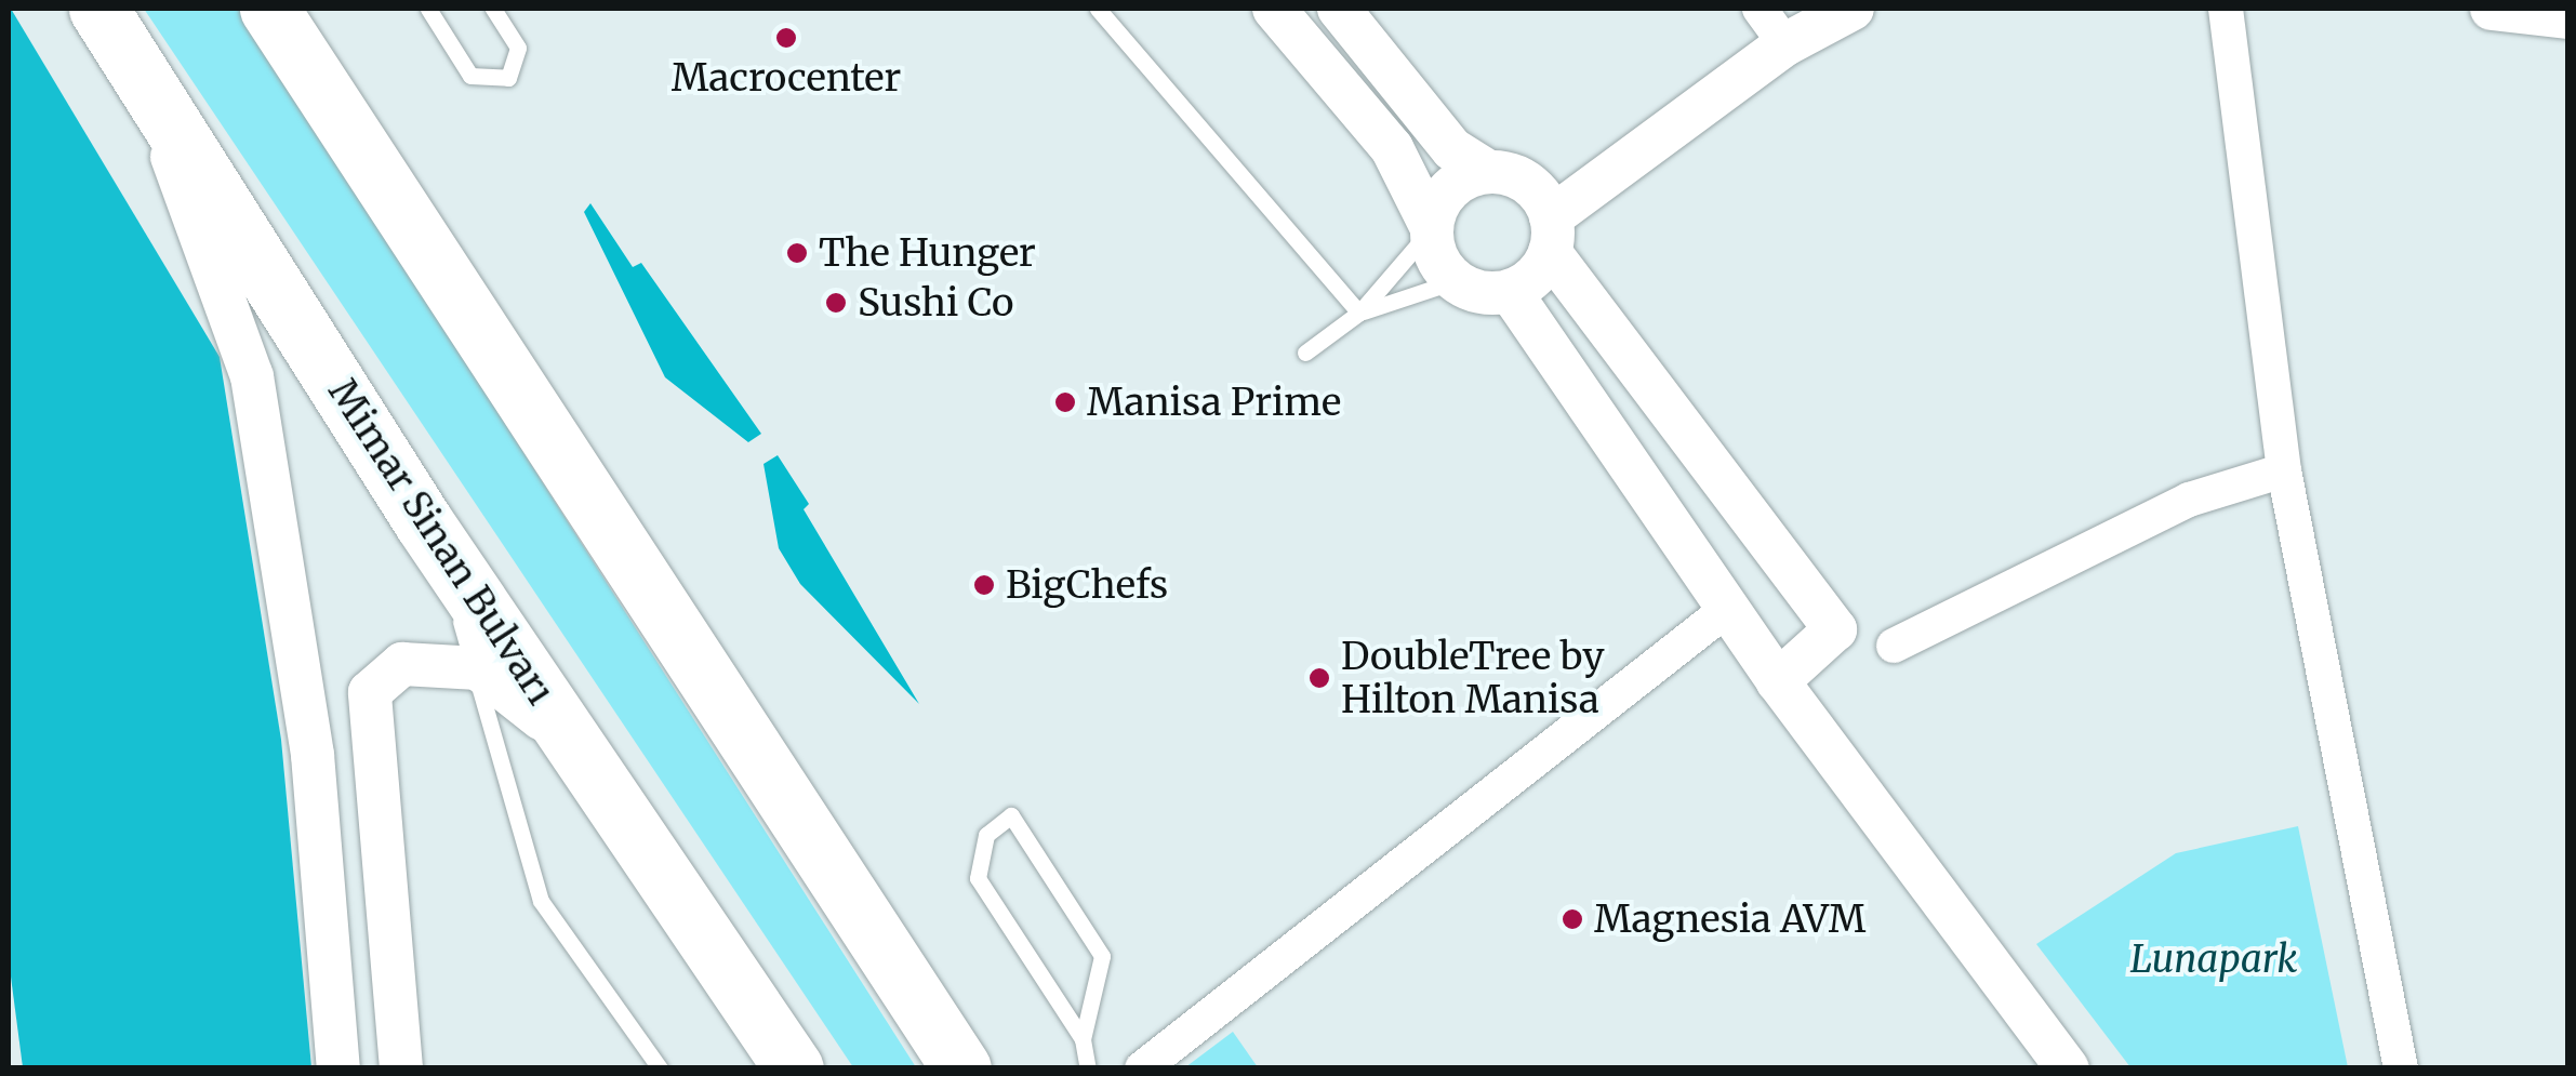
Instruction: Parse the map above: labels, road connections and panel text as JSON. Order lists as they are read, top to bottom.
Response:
{
  "streets": {
    "highway": ["Mimar Sinan Bulvarı"]
  },
  "parks": ["Lunapark"],
  "places": [
    "Macrocenter",
    "The Hunger",
    "Sushi Co",
    "Manisa Prime",
    "BigChefs",
    "DoubleTree by Hilton Manisa",
    "Magnesia AVM"
  ]
}
